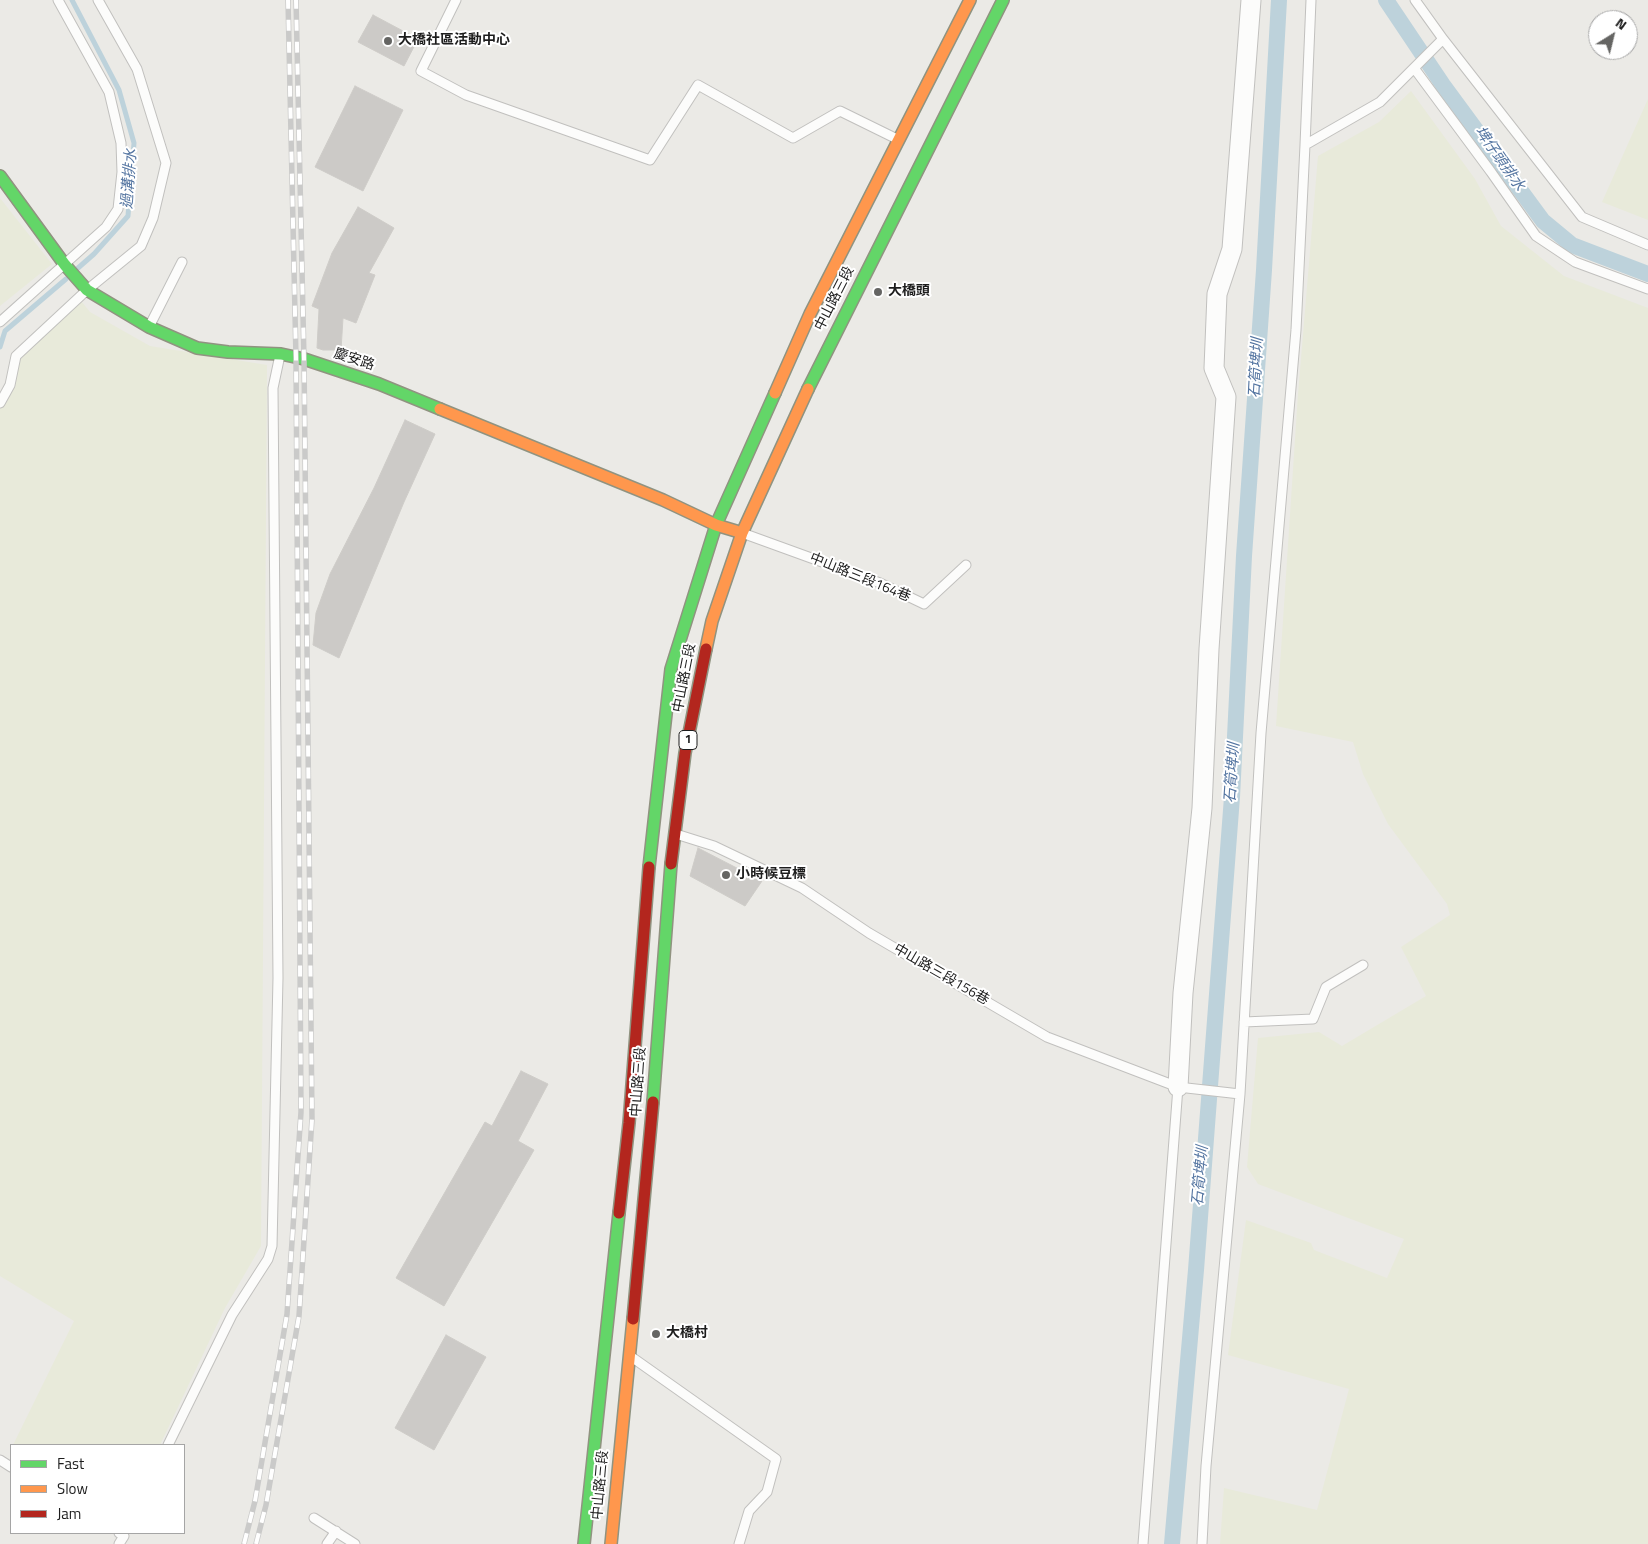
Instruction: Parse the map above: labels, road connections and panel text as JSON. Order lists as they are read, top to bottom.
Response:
{
  "streets": {
    "main road": ["中山路三段", "慶安路", "1"],
    "lane": ["中山路三段164巷", "中山路三段156巷"]
  },
  "crossings": [
    ["中山路三段", "慶安路"],
    ["中山路三段", "中山路三段164巷"],
    ["中山路三段", "中山路三段156巷"],
    ["慶安路", "中山路三段164巷"]
  ],
  "water": ["埤仔頭排水", "過溝排水", "石筍埤圳"],
  "places": [
    "大橋社區活動中心",
    "大橋頭",
    "小時候豆標",
    "大橋村"
  ],
  "legend": ["Fast", "Slow", "Jam"],
  "north": "top right"
}
